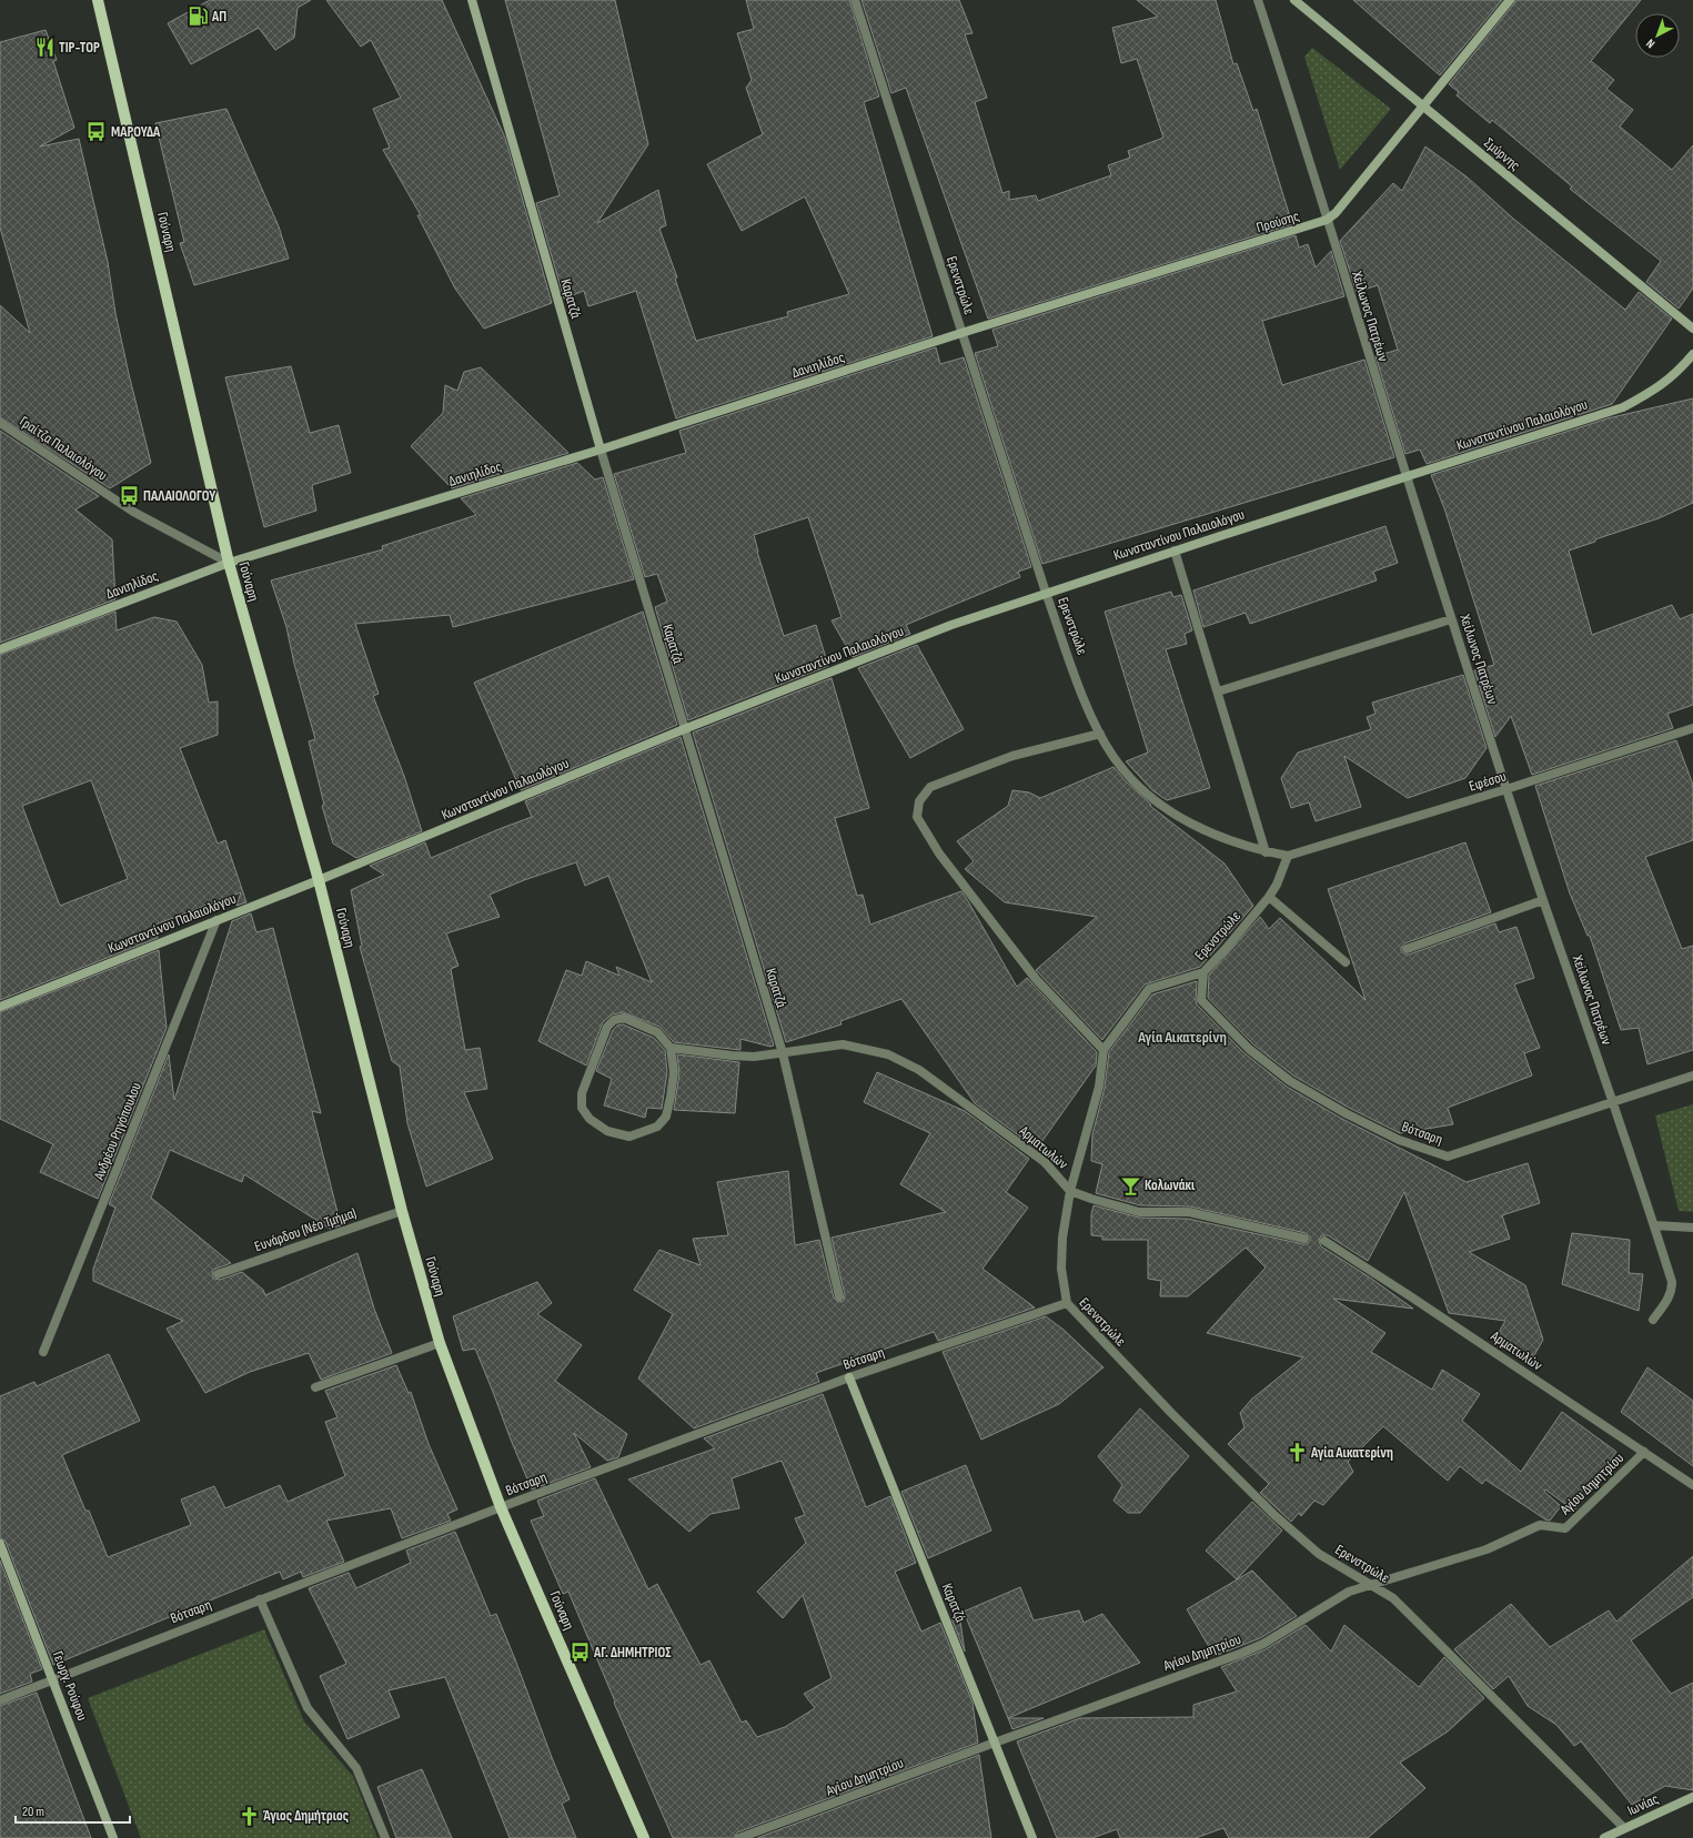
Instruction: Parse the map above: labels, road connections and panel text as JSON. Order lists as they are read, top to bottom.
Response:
{
  "streets": {
    "main road": ["Γούναρη"],
    "street": [
      "Σμύρνης",
      "Προύσης",
      "Ερενστρώλε",
      "Καρατζά",
      "Χείλωνος Πατρέων",
      "Δανιηλίδος",
      "Κωνσταντίνου Παλαιολόγου",
      "Γραίτζα Παλαιολόγου",
      "Εφέσου",
      "Ανδρέου Ρηγόπουλου",
      "Βότσαρη",
      "Αρματωλών",
      "Ευνάρδου (Νέο Τμήμα)",
      "Αγίου Δημητρίου",
      "Γεωργ. Ρούφου",
      "Ιωνίας"
    ]
  },
  "crossings": [
    ["Σμύρνης", "Προύσης"],
    ["Προύσης", "Ερενστρώλε"],
    ["Προύσης", "Χείλωνος Πατρέων"],
    ["Προύσης", "Δανιηλίδος"],
    ["Γούναρη", "Δανιηλίδος"],
    ["Γούναρη", "Κωνσταντίνου Παλαιολόγου"],
    ["Γούναρη", "Γραίτζα Παλαιολόγου"],
    ["Γούναρη", "Βότσαρη"],
    ["Γούναρη", "Ευνάρδου (Νέο Τμήμα)"],
    ["Ερενστρώλε", "Δανιηλίδος"],
    ["Ερενστρώλε", "Κωνσταντίνου Παλαιολόγου"],
    ["Ερενστρώλε", "Εφέσου"],
    ["Ερενστρώλε", "Βότσαρη"],
    ["Ερενστρώλε", "Αρματωλών"],
    ["Ερενστρώλε", "Αγίου Δημητρίου"],
    ["Ερενστρώλε", "Ιωνίας"],
    ["Καρατζά", "Δανιηλίδος"],
    ["Καρατζά", "Κωνσταντίνου Παλαιολόγου"],
    ["Καρατζά", "Βότσαρη"],
    ["Καρατζά", "Αρματωλών"],
    ["Καρατζά", "Αγίου Δημητρίου"],
    ["Χείλωνος Πατρέων", "Κωνσταντίνου Παλαιολόγου"],
    ["Χείλωνος Πατρέων", "Εφέσου"],
    ["Χείλωνος Πατρέων", "Βότσαρη"],
    ["Δανιηλίδος", "Γραίτζα Παλαιολόγου"],
    ["Κωνσταντίνου Παλαιολόγου", "Ανδρέου Ρηγόπουλου"],
    ["Βότσαρη", "Γεωργ. Ρούφου"],
    ["Αρματωλών", "Αγίου Δημητρίου"]
  ],
  "districts": ["Αγία Αικατερίνη"],
  "places": {
    "fuel station": ["ΑΠ"],
    "restaurant": ["TIP-TOP"],
    "bus stop": ["ΜΑΡΟΥΔΑ", "ΠΑΛΑΙΟΛΟΓΟΥ", "ΑΓ. ΔΗΜΗΤΡΙΟΣ"],
    "bar": ["Κολωνάκι"],
    "church": ["Αγία Αικατερίνη", "Άγιος Δημήτριος"]
  },
  "scale_bar": "20 m",
  "north": "bottom left"
}
